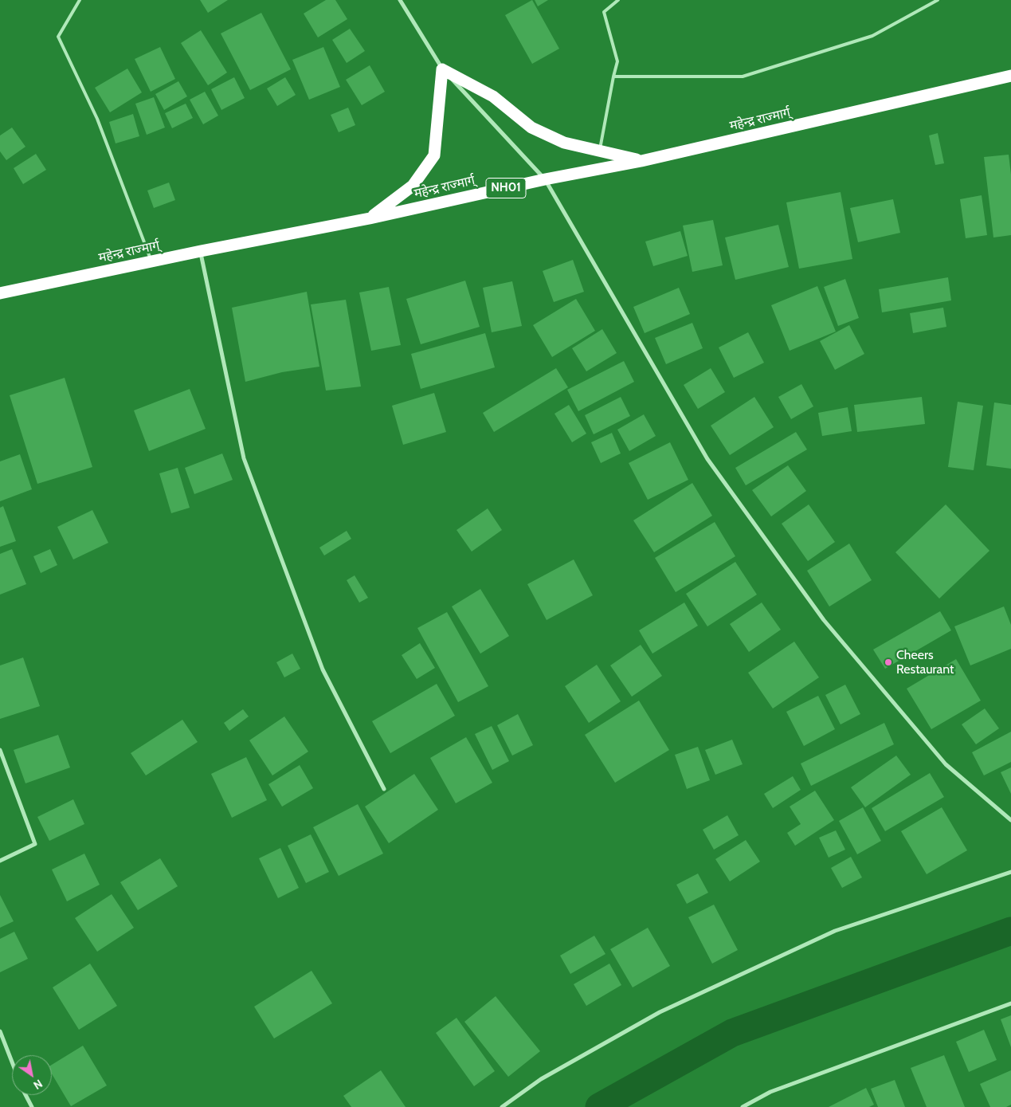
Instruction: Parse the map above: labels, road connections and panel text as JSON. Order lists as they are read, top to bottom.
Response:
{
  "streets": {
    "highway": ["महेन्द्र राज्मार्ग्", "NH01"]
  },
  "places": ["Cheers Restaurant"],
  "north": "bottom right"
}
